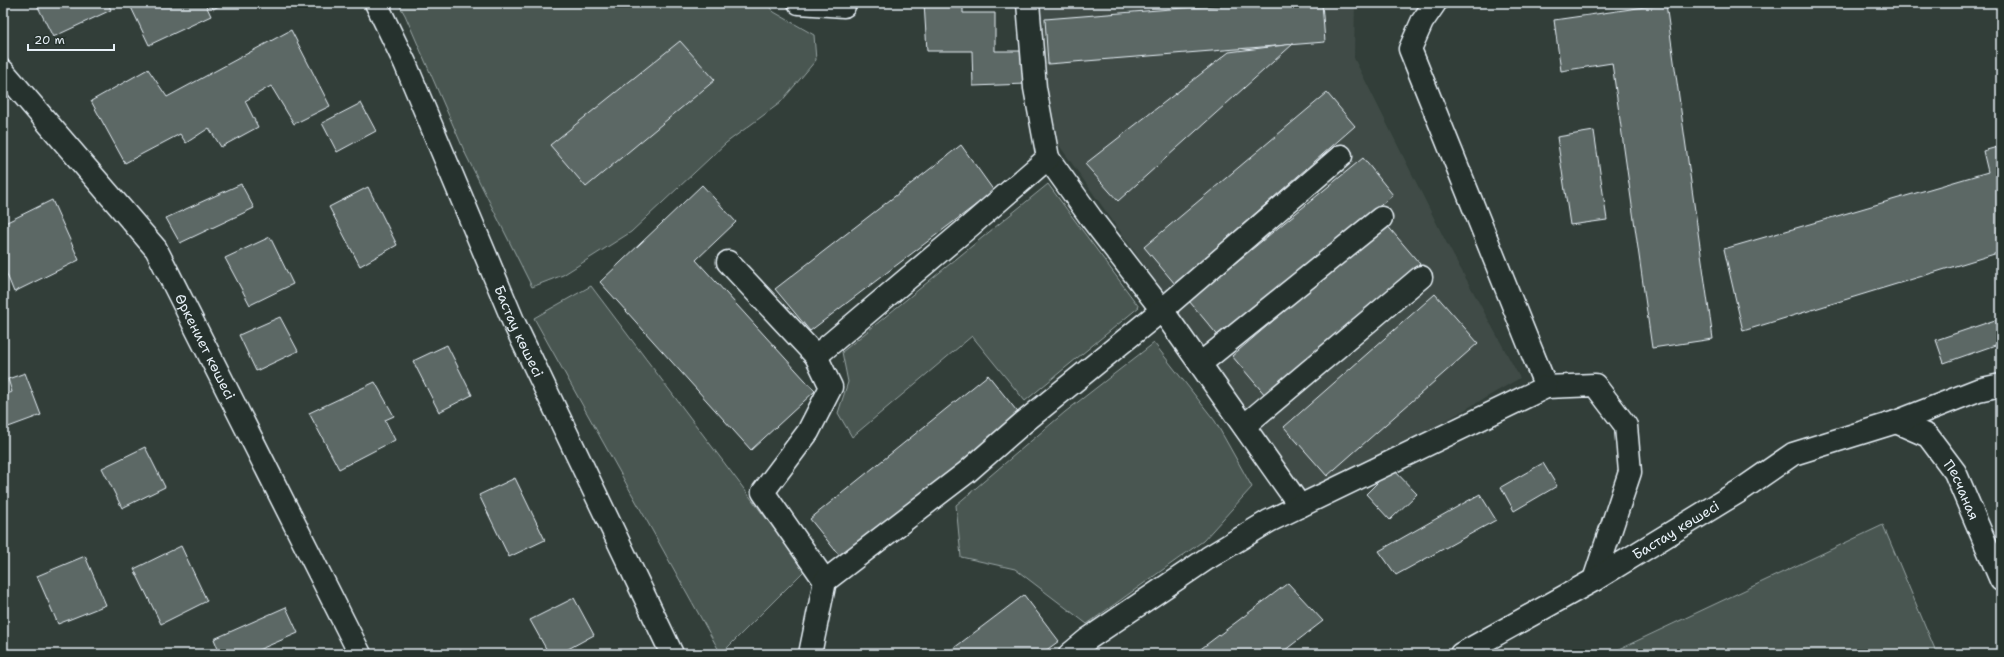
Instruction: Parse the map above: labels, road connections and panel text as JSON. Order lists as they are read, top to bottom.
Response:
{
  "streets": {
    "street": ["Бастау көшесі", "Өркениет көшесі", "Песчаная"]
  },
  "crossings": [
    ["Бастау көшесі", "Песчаная"]
  ],
  "scale_bar": "20 m"
}
